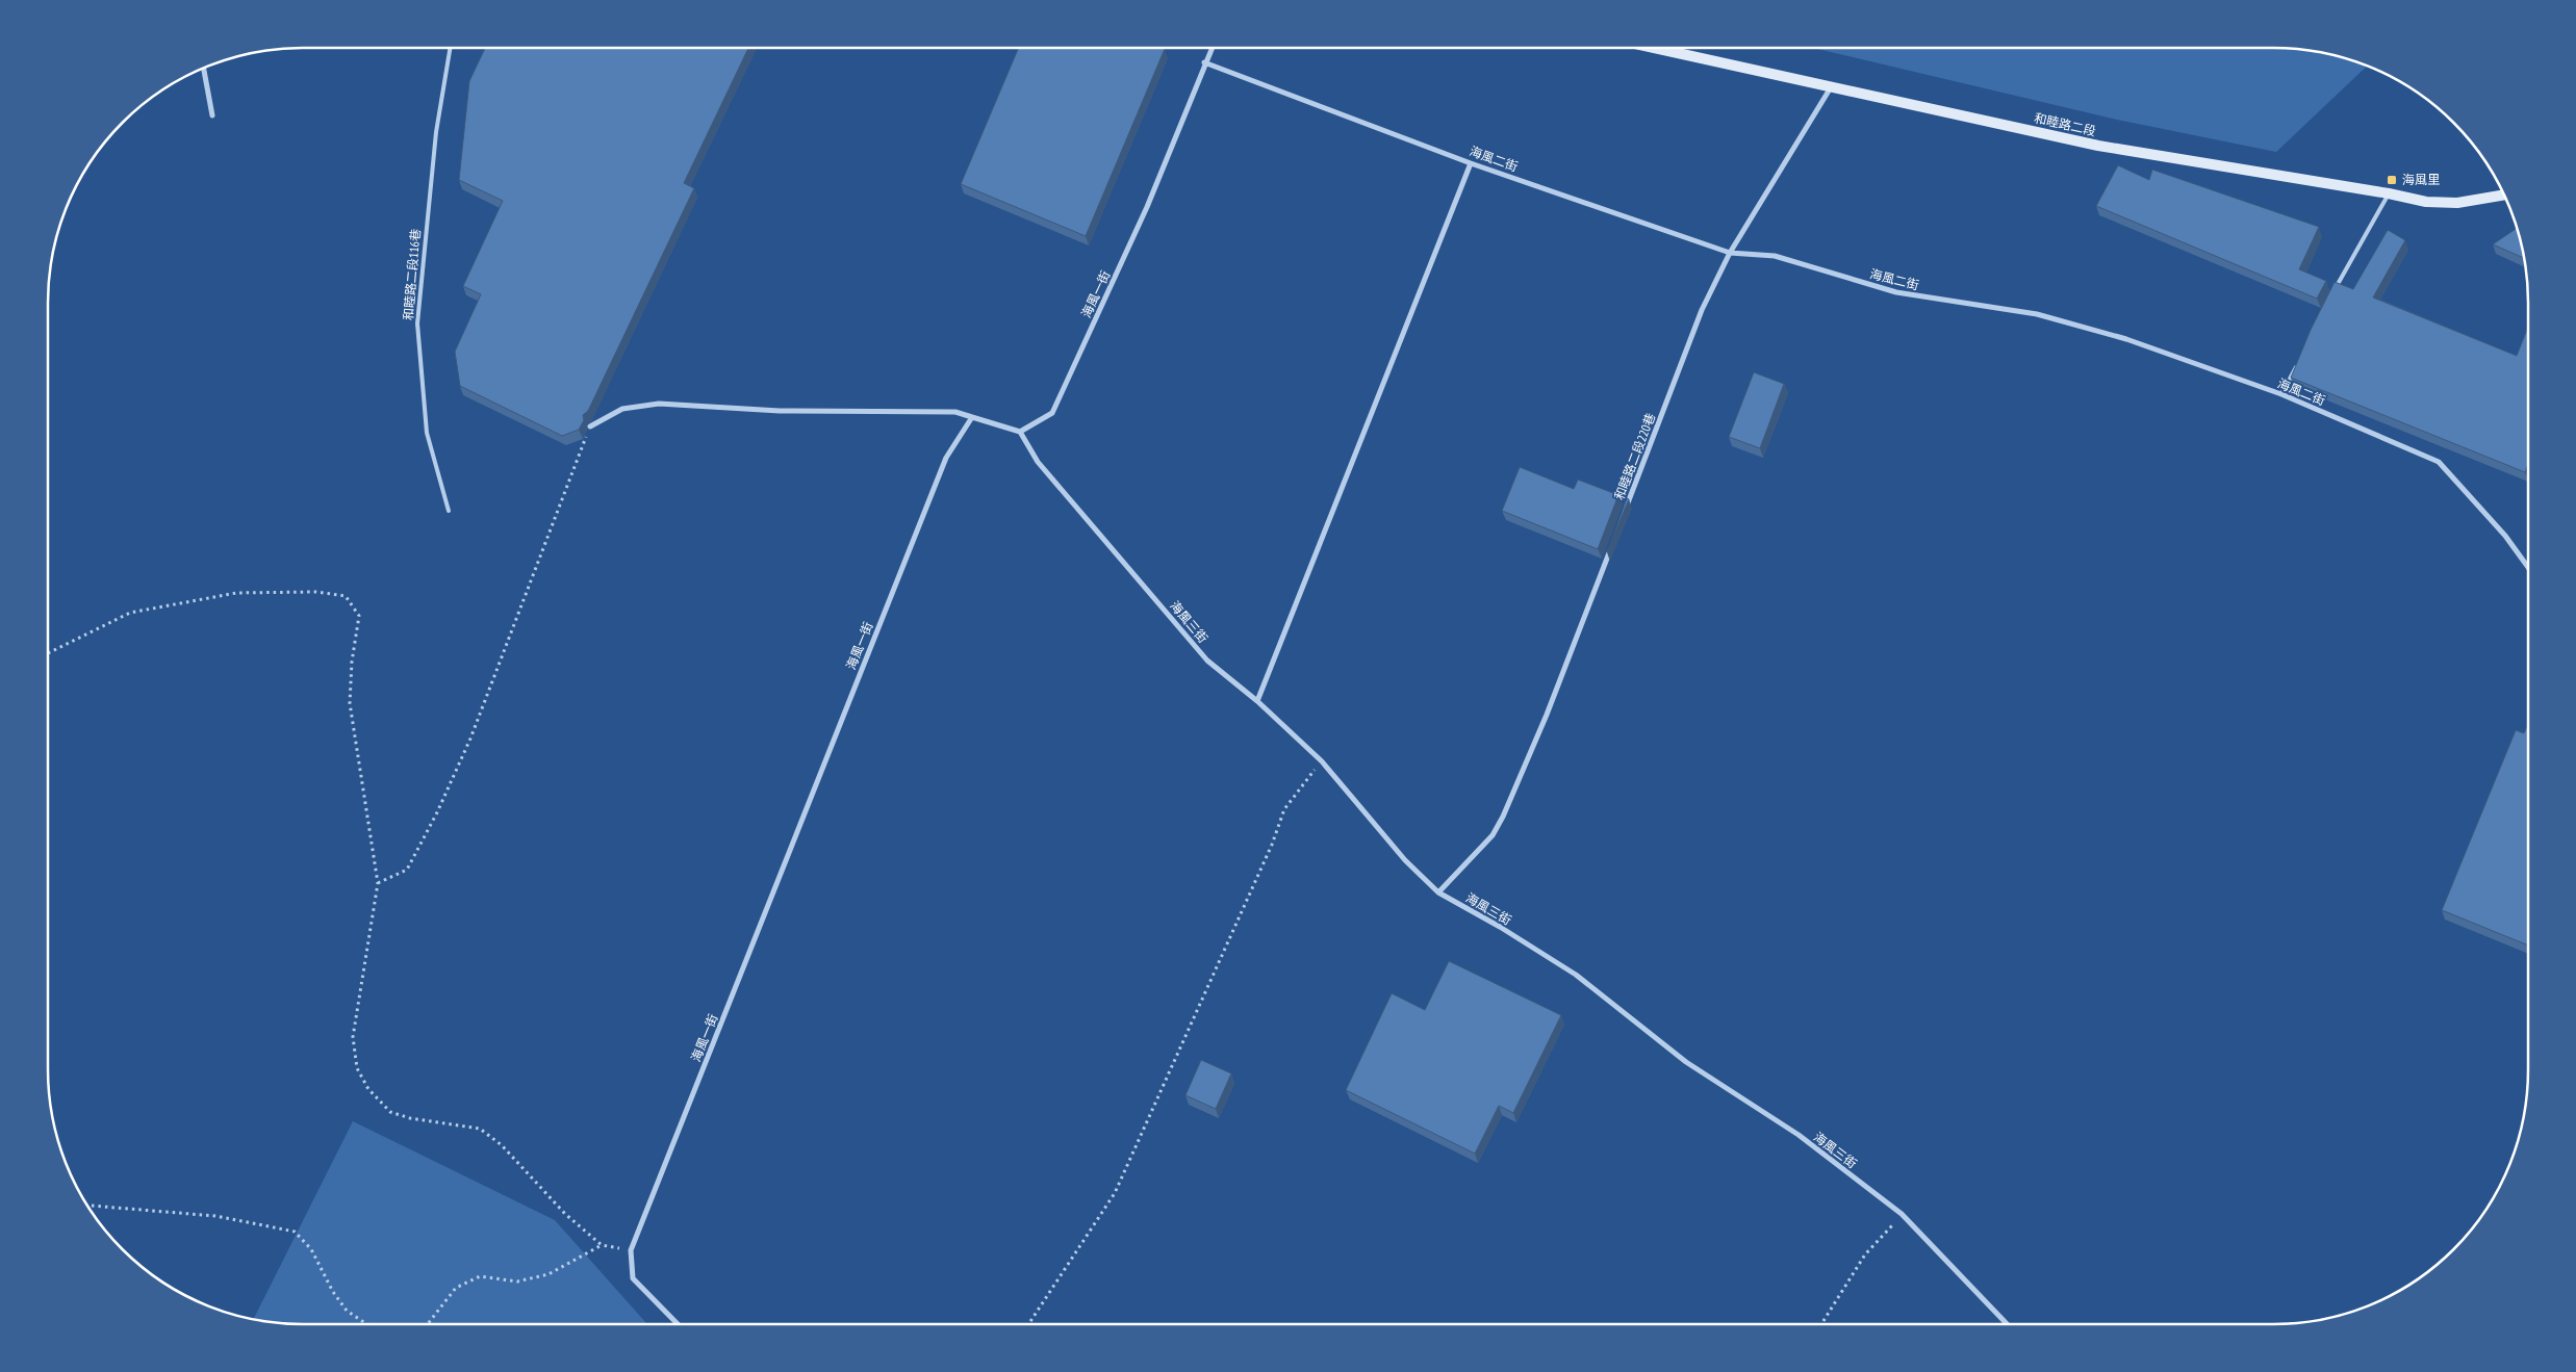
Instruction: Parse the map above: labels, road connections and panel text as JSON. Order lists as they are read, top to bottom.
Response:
{
  "streets": {
    "street": [
      "和睦路二段",
      "海風二街",
      "海風一街",
      "和睦路二段220巷",
      "海風三街"
    ],
    "lane": ["和睦路二段116巷"]
  },
  "crossings": [
    ["和睦路二段", "和睦路二段220巷"],
    ["海風二街", "海風一街"],
    ["海風二街", "和睦路二段220巷"],
    ["海風一街", "海風三街"]
  ],
  "places": {
    "transit": ["海風里"]
  }
}
